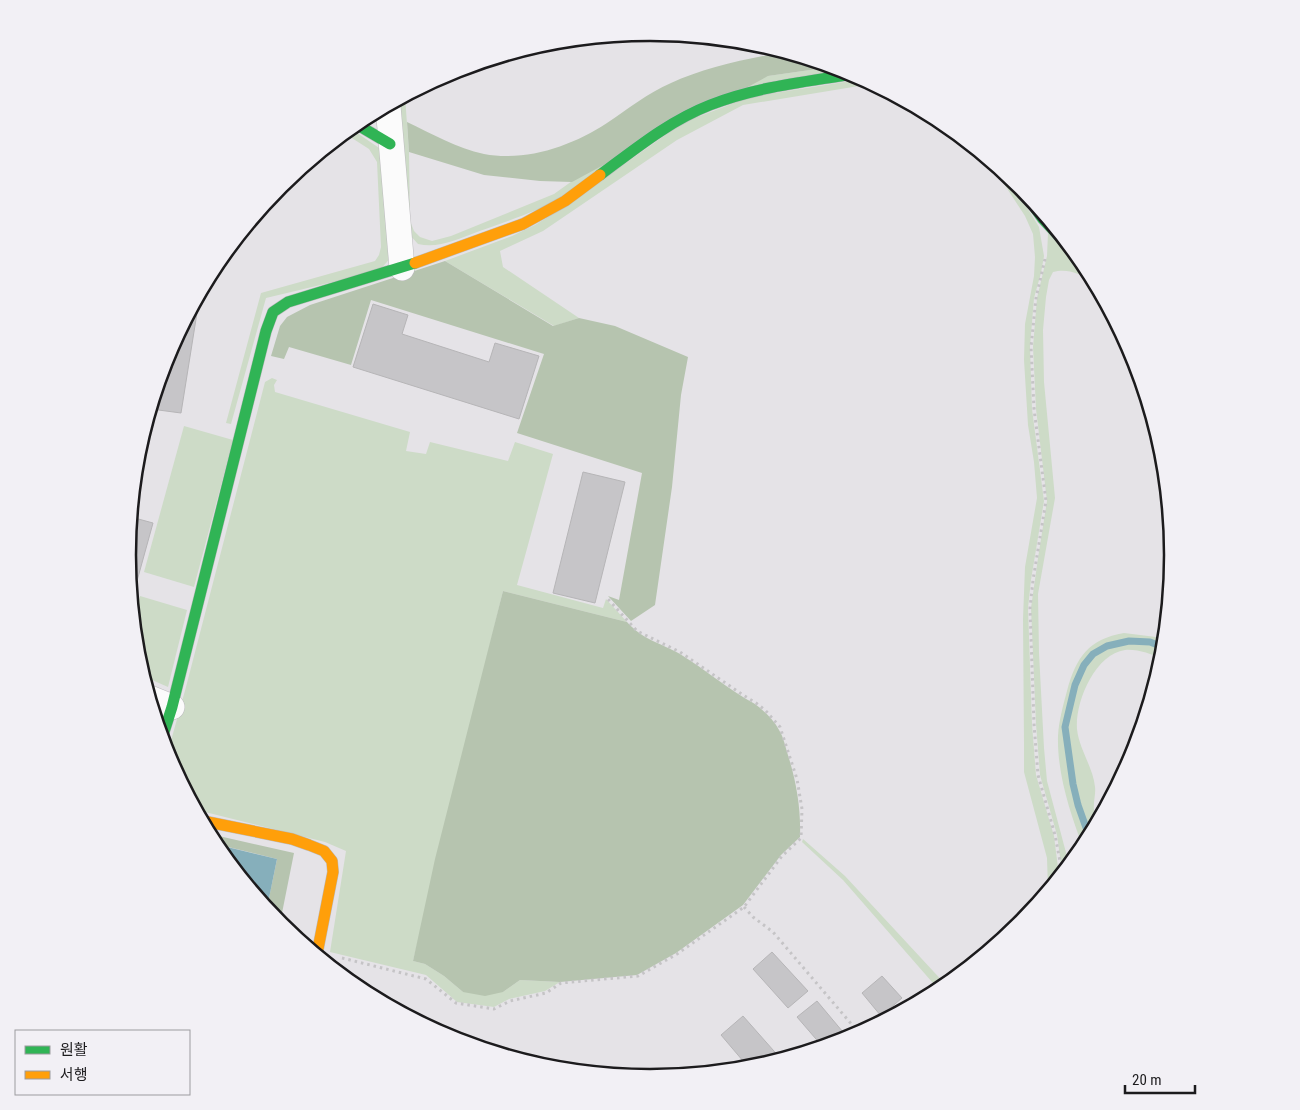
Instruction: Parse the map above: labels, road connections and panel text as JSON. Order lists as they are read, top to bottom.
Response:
{
  "legend": ["원활", "서행"],
  "scale_bar": "20 m"
}
